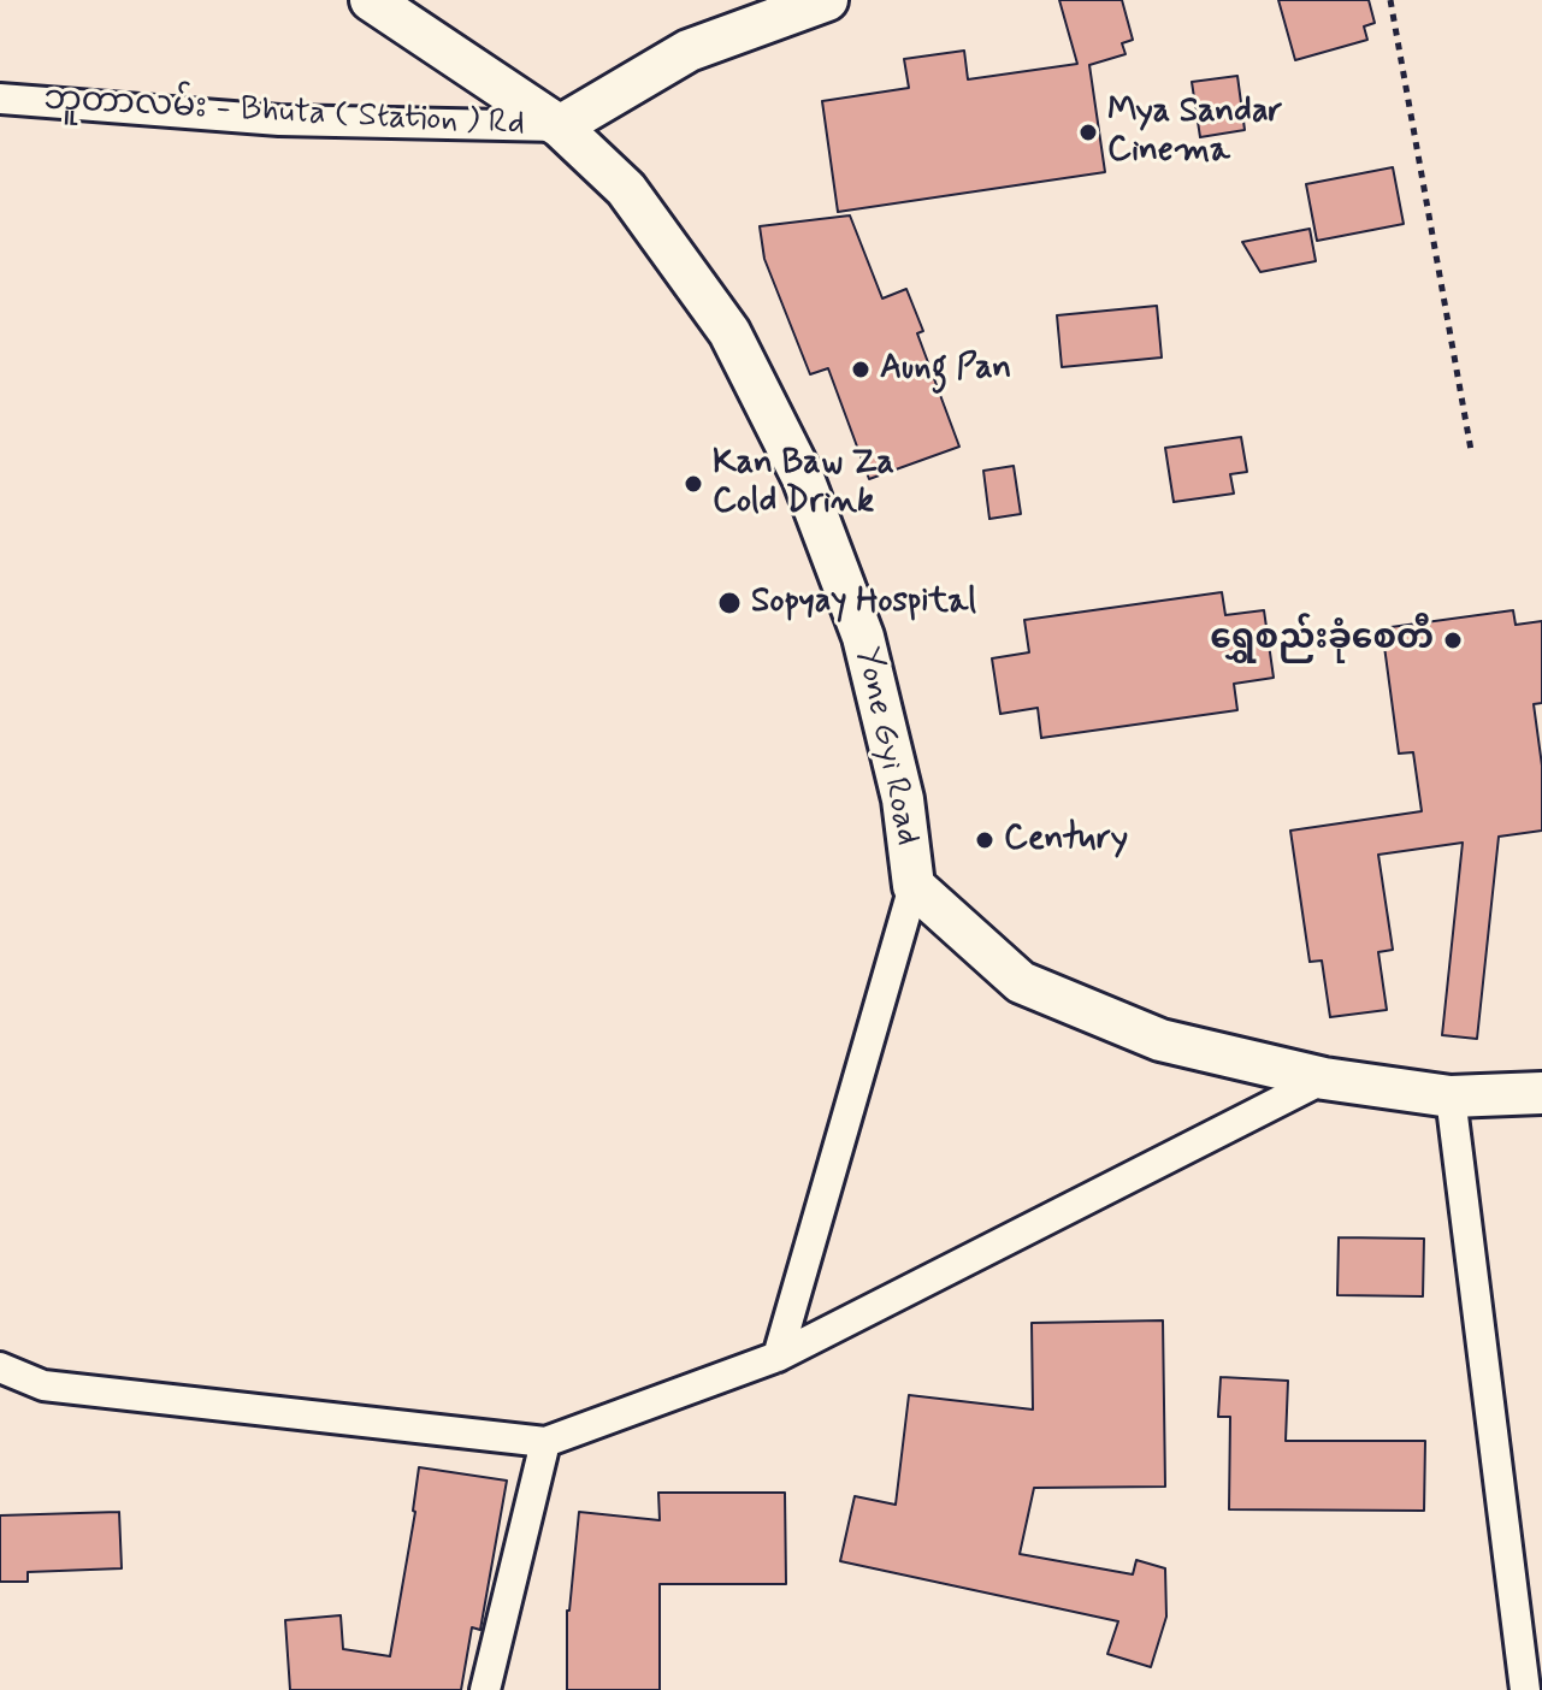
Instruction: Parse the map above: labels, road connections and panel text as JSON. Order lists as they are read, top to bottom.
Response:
{
  "streets": {
    "street": ["ဘူတာလမ်း - Bhuta ( Station ) Rd", "Yone Gyi Road"]
  },
  "crossings": [
    ["ဘူတာလမ်း - Bhuta ( Station ) Rd", "Yone Gyi Road"]
  ],
  "places": [
    "Mya Sandar Cinema",
    "Aung Pan",
    "Kan Baw Za Cold Drink",
    "Sopyay Hospital",
    "ရွှေစည်းခုံစေတီ",
    "Century"
  ]
}
